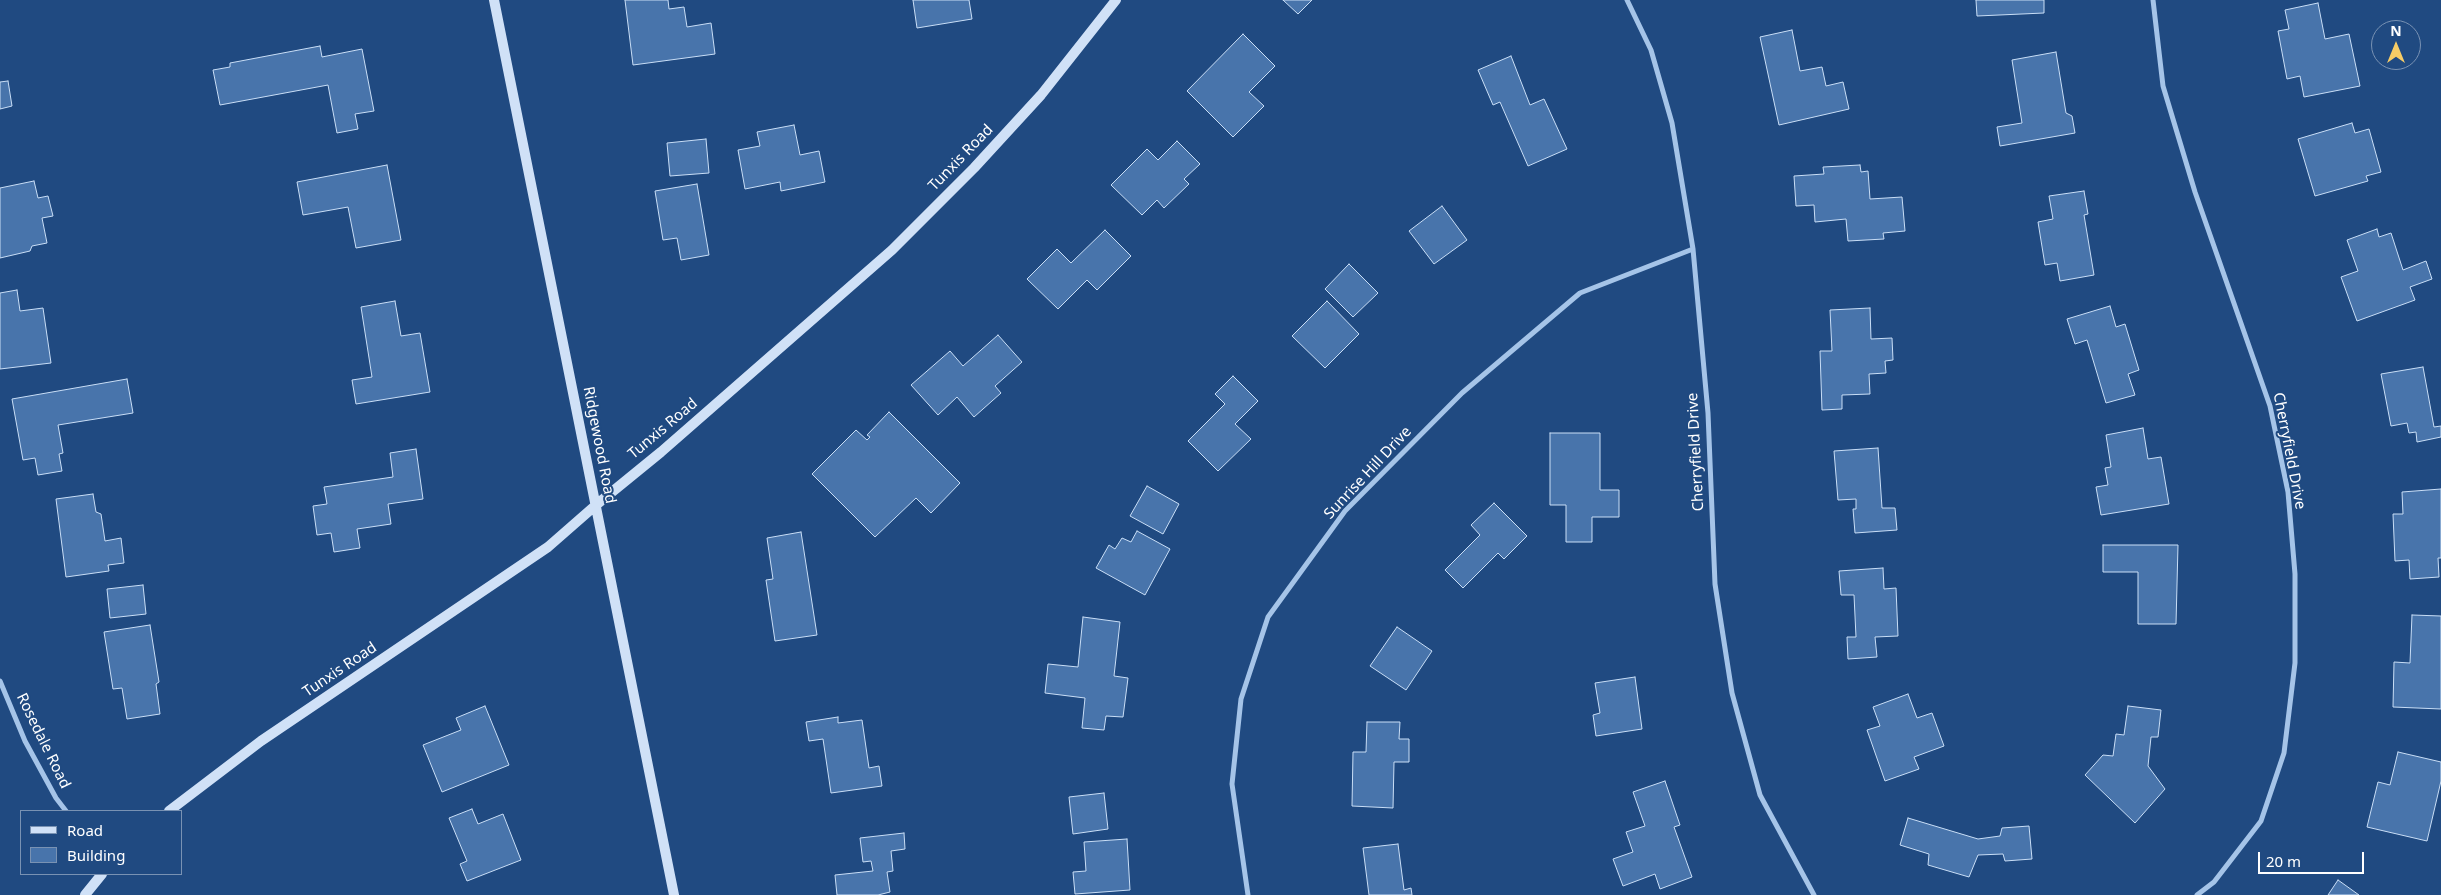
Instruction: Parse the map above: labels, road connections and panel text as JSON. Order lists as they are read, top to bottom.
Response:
{
  "streets": {
    "street": [
      "Tunxis Road",
      "Ridgewood Road",
      "Cherryfield Drive",
      "Sunrise Hill Drive",
      "Rosedale Road"
    ]
  },
  "crossings": [
    ["Tunxis Road", "Ridgewood Road"],
    ["Cherryfield Drive", "Sunrise Hill Drive"]
  ],
  "legend": ["Road", "Building"],
  "scale_bar": "20 m",
  "north": "top"
}
